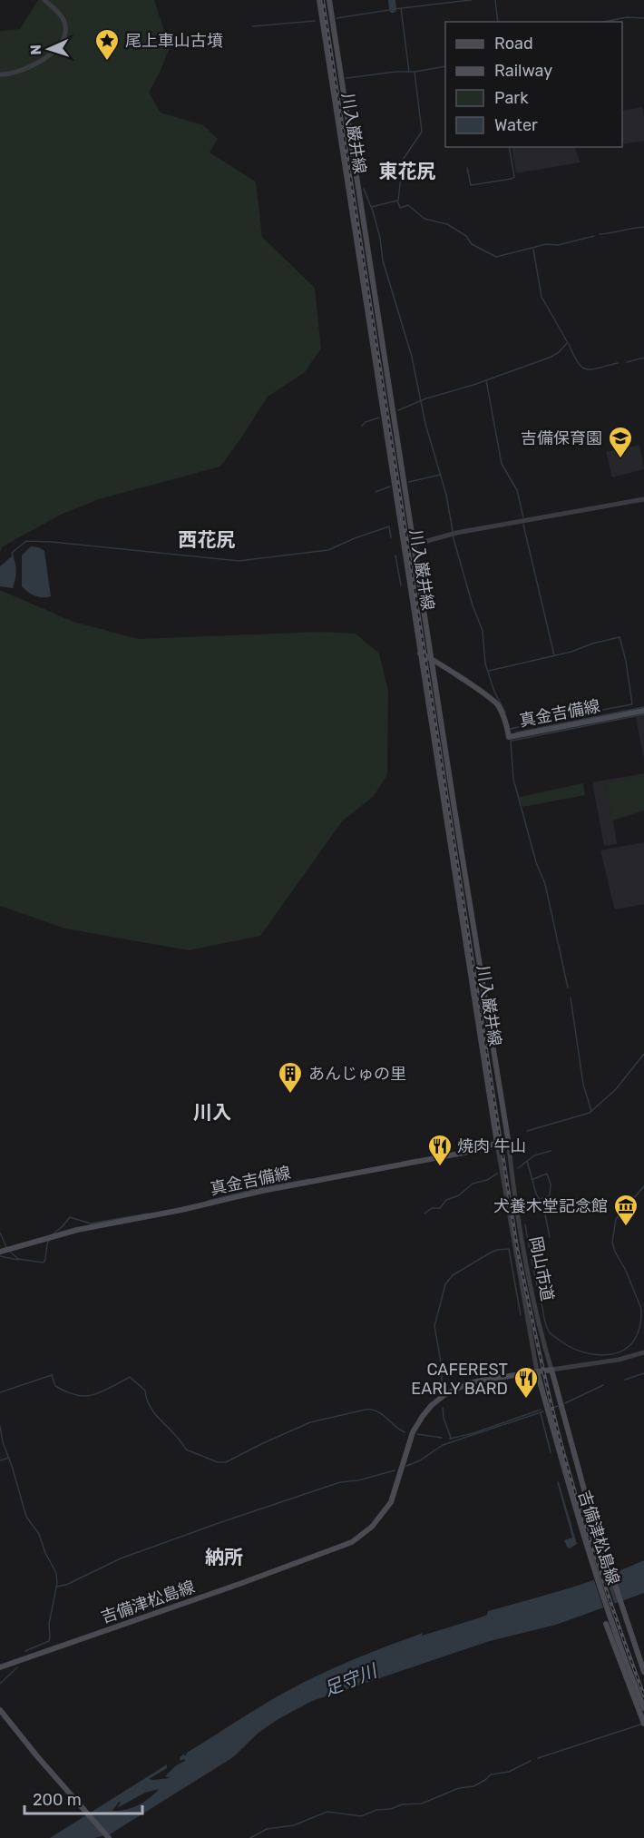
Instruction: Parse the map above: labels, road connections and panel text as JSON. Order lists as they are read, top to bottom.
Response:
{
  "streets": {
    "main road": ["川入巌井線", "真金吉備線", "吉備津松島線"],
    "street": ["岡山市道"]
  },
  "crossings": [
    ["川入巌井線", "真金吉備線"],
    ["川入巌井線", "岡山市道"],
    ["真金吉備線", "岡山市道"],
    ["岡山市道", "吉備津松島線"]
  ],
  "districts": [
    "東花尻",
    "西花尻",
    "川入",
    "納所"
  ],
  "water": ["足守川"],
  "places": {
    "place": ["尾上車山古墳"],
    "school or university": ["吉備保育園"],
    "building": ["あんじゅの里"],
    "restaurant": ["焼肉 牛山", "CAFEREST EARLY BARD"],
    "museum": ["犬養木堂記念館"]
  },
  "legend": [
    "Road",
    "Railway",
    "Park",
    "Water"
  ],
  "scale_bar": "200 m",
  "north": "left"
}
